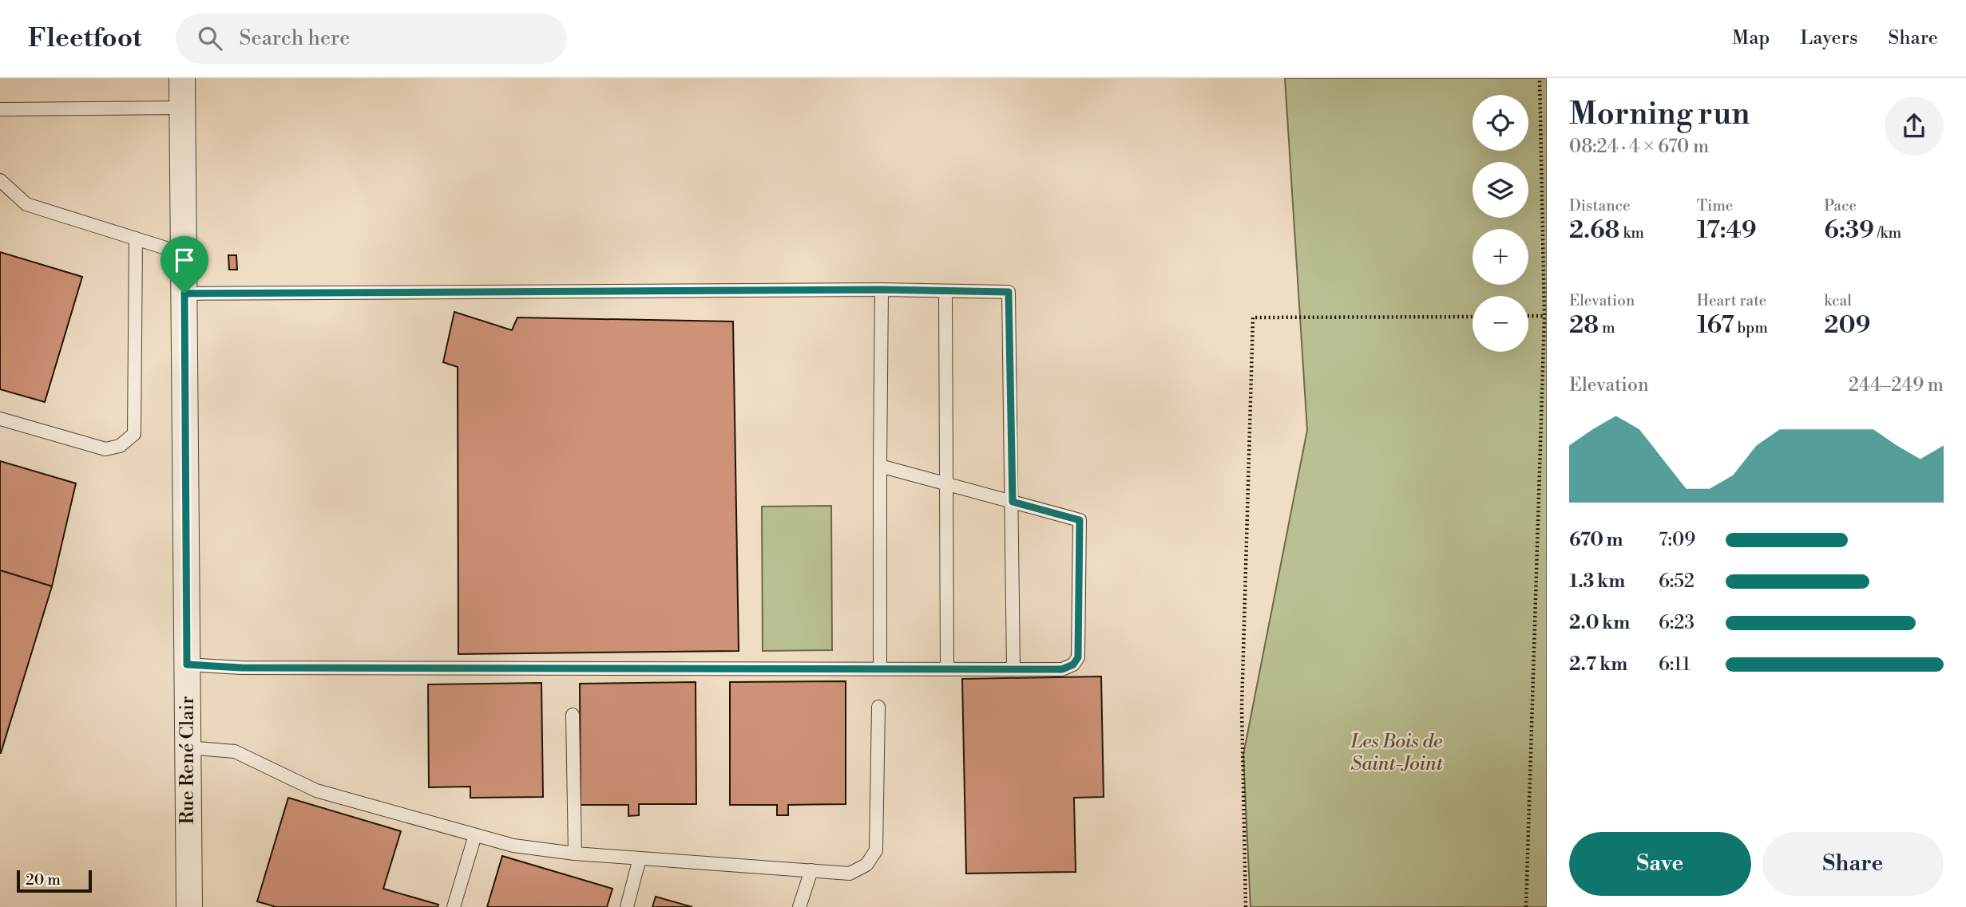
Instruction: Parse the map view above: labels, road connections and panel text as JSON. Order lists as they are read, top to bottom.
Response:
{
  "streets": {
    "street": ["Rue René Clair"]
  },
  "parks": ["Les Bois de Saint-Joint"],
  "scale_bar": "20 m",
  "page": {
    "header": "Fleetfoot",
    "search": "Search here",
    "nav": ["Map", "Layers", "Share"],
    "heading": ["Morning run", "08:24 · 4 × 670 m"],
    "map_buttons": ["+", "−"],
    "stats": [
      ["Distance", "2.68 km"],
      ["Time", "17:49"],
      ["Pace", "6:39 /km"],
      ["Elevation", "28 m"],
      ["Heart rate", "167 bpm"],
      ["kcal", "209"]
    ],
    "chart": ["Elevation", "244–249 m"],
    "list": [
      {
        "name": "670 m",
        "note": "7:09"
      },
      {
        "name": "1.3 km",
        "note": "6:52"
      },
      {
        "name": "2.0 km",
        "note": "6:23"
      },
      {
        "name": "2.7 km",
        "note": "6:11"
      }
    ],
    "buttons": ["Save", "Share"],
    "scale": "20 m"
  }
}
